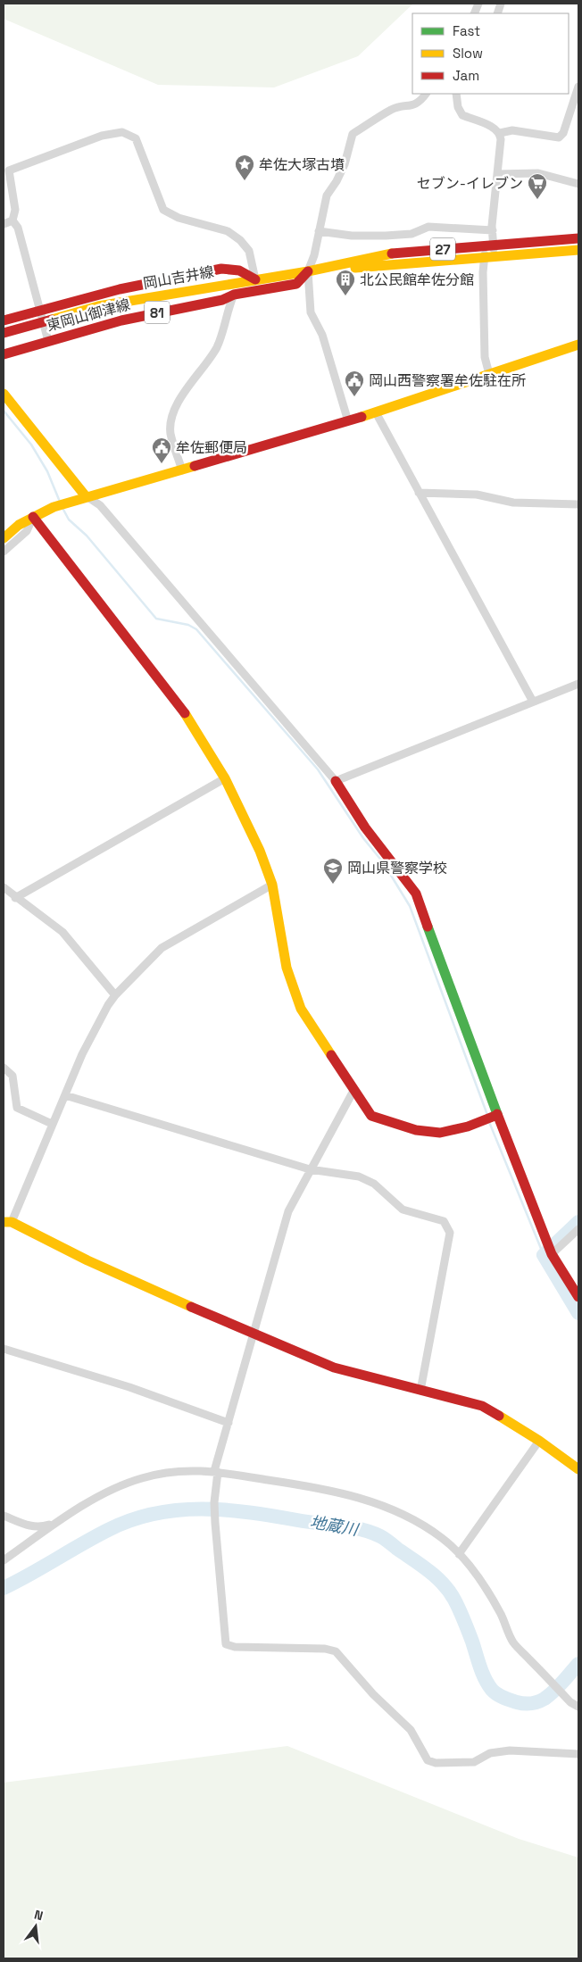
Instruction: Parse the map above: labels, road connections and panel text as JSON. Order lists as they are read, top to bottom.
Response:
{
  "streets": {
    "street": [
      "27",
      "岡山吉井線",
      "81",
      "東岡山御津線"
    ]
  },
  "crossings": [
    ["岡山吉井線", "東岡山御津線"]
  ],
  "water": ["地蔵川"],
  "places": {
    "place": ["牟佐大塚古墳"],
    "supermarket": ["セブン-イレブン"],
    "building": ["北公民館牟佐分館"],
    "public building": ["岡山西警察署牟佐駐在所", "牟佐郵便局"],
    "school or university": ["岡山県警察学校"]
  },
  "legend": ["Fast", "Slow", "Jam"],
  "north": "top"
}
